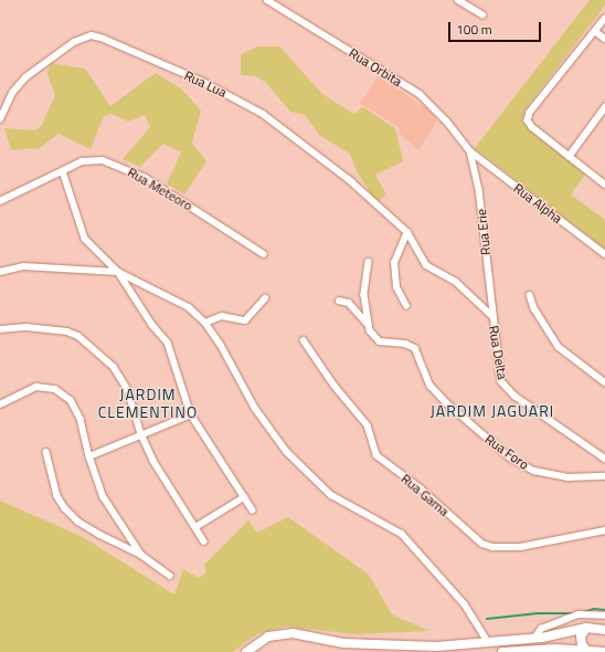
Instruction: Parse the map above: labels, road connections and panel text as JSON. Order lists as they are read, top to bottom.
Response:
{
  "streets": {
    "street": [
      "Rua Orbita",
      "Rua Lua",
      "Rua Meteoro",
      "Rua Alpha",
      "Rua Erie",
      "Rua Delta",
      "Rua Foro",
      "Rua Gama"
    ]
  },
  "crossings": [
    ["Rua Orbita", "Rua Alpha"],
    ["Rua Orbita", "Rua Erie"],
    ["Rua Lua", "Rua Delta"],
    ["Rua Alpha", "Rua Erie"],
    ["Rua Erie", "Rua Delta"]
  ],
  "districts": ["JARDIM CLEMENTINO", "JARDIM JAGUARI"],
  "scale_bar": "100 m"
}
